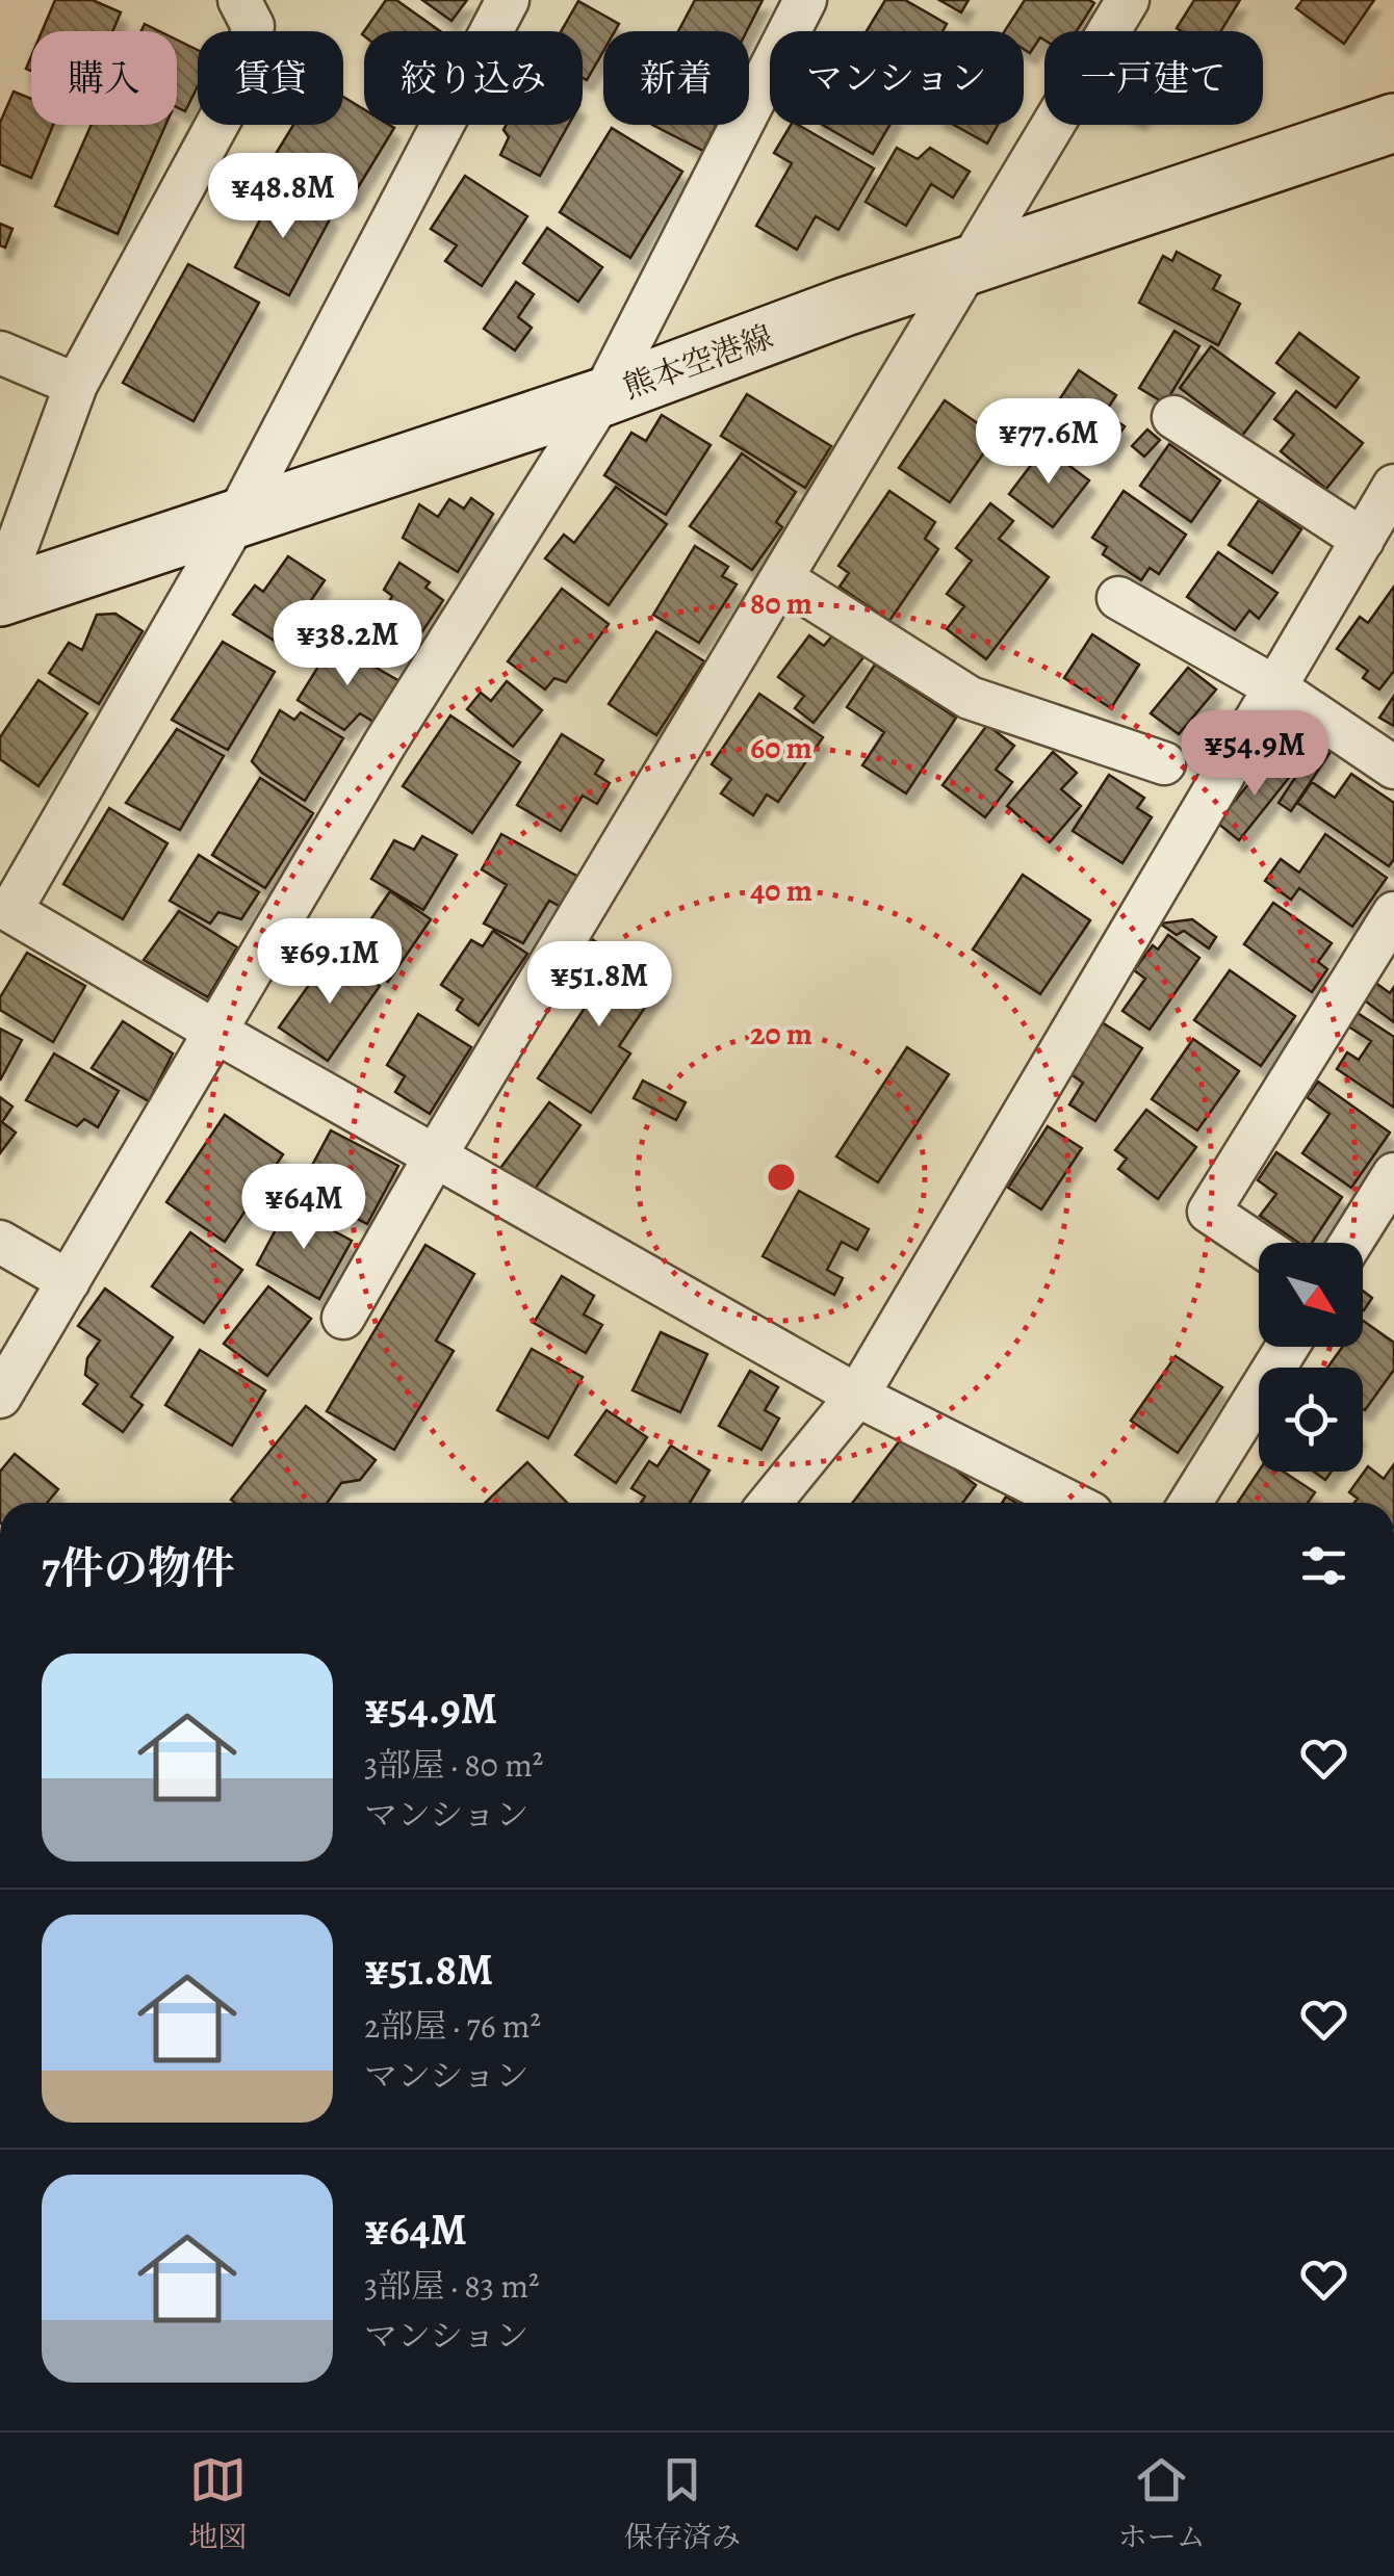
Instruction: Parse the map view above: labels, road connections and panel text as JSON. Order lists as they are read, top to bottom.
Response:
{
  "streets": {
    "main road": ["熊本空港線"]
  },
  "north": "bottom right",
  "page": {
    "chip": [
      "購入",
      "賃貸",
      "絞り込み",
      "新着",
      "マンション",
      "一戸建て"
    ],
    "price": [
      "¥48.8M",
      "¥77.6M",
      "¥38.2M",
      "¥54.9M",
      "¥69.1M",
      "¥51.8M",
      "¥64M"
    ],
    "heading": "7件の物件",
    "list": [
      {
        "name": "¥54.9M",
        "note": "3部屋 · 80 m² · マンション"
      },
      {
        "name": "¥51.8M",
        "note": "2部屋 · 76 m² · マンション"
      },
      {
        "name": "¥64M",
        "note": "3部屋 · 83 m² · マンション"
      }
    ],
    "tabs": ["地図", "保存済み", "ホーム"]
  },
  "rings": [
    "80 m",
    "60 m",
    "40 m",
    "20 m"
  ]
}
